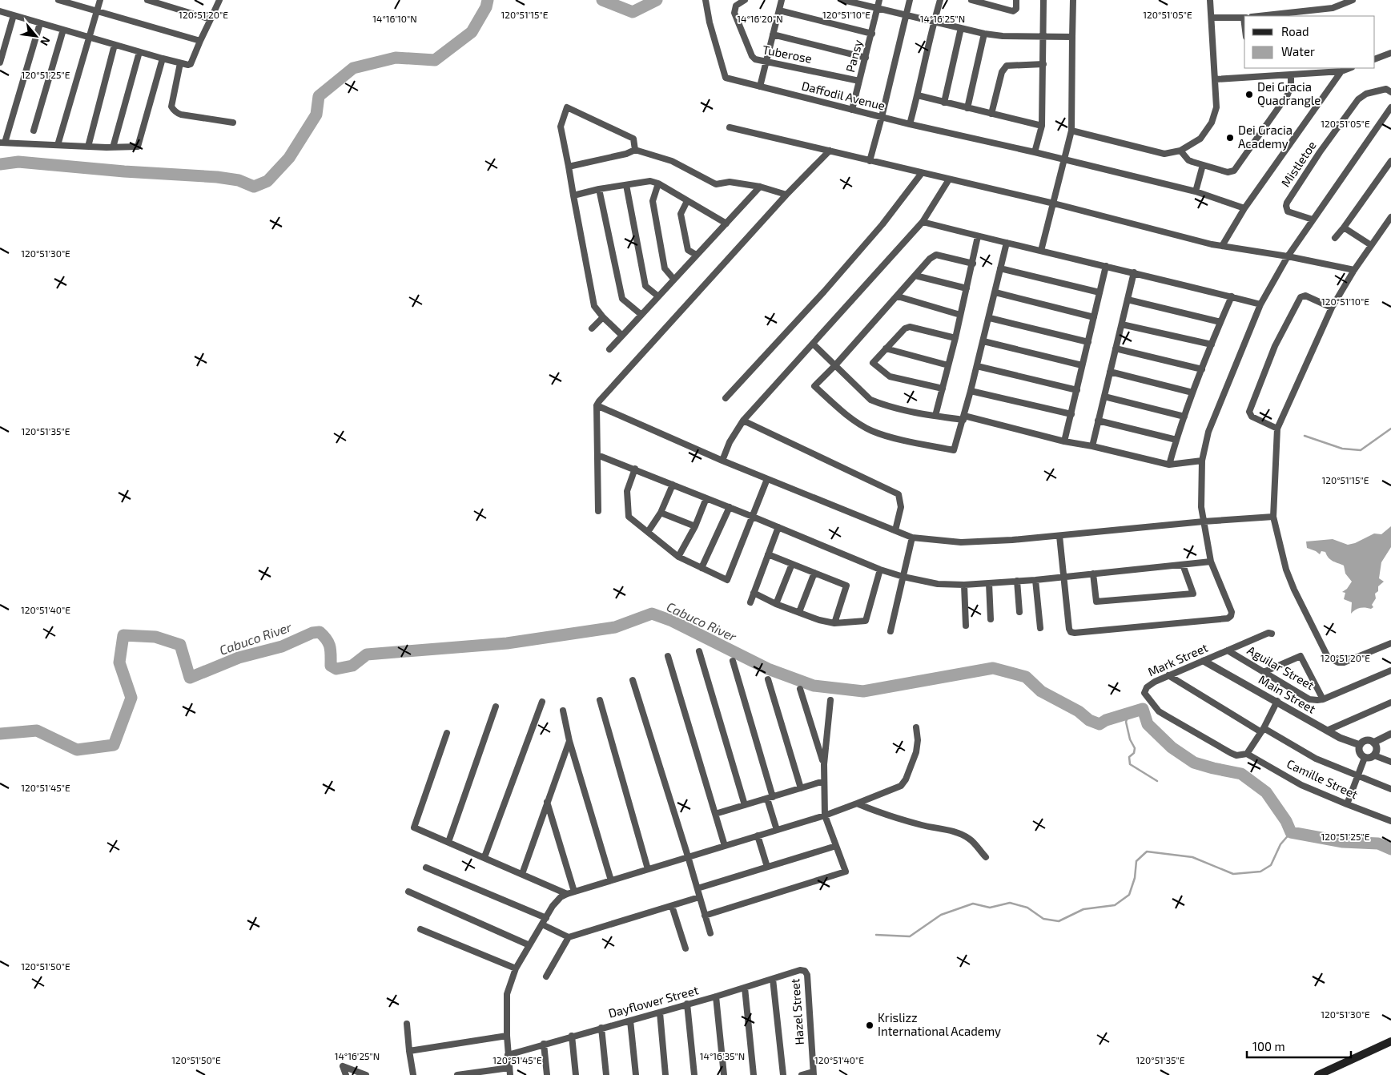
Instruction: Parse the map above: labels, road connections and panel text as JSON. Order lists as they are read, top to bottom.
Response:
{
  "streets": {
    "street": [
      "Tuberose",
      "Pansy",
      "Daffodil Avenue",
      "Mistletoe",
      "Mark Street",
      "Aguilar Street",
      "Main Street",
      "Camille Street",
      "Dayflower Street",
      "Hazel Street"
    ]
  },
  "crossings": [
    ["Tuberose", "Pansy"],
    ["Pansy", "Daffodil Avenue"],
    ["Mark Street", "Aguilar Street"],
    ["Mark Street", "Main Street"],
    ["Mark Street", "Camille Street"],
    ["Dayflower Street", "Hazel Street"]
  ],
  "water": ["Cabuco River"],
  "places": ["Dei Gracia Quadrangle", "Dei Gracia Academy", "Krislizz International Academy"],
  "legend": ["Road", "Water"],
  "scale_bar": "100 m",
  "north": "bottom right",
  "coordinates": [
    "120°51'05\"E",
    "120°51'20\"E",
    "120°51'15\"E",
    "120°51'10\"E",
    "14°16'10\"N",
    "14°16'20\"N",
    "14°16'25\"N",
    "120°51'25\"E",
    "120°51'30\"E",
    "120°51'35\"E",
    "120°51'40\"E",
    "120°51'45\"E",
    "120°51'50\"E",
    "14°16'35\"N"
  ]
}
